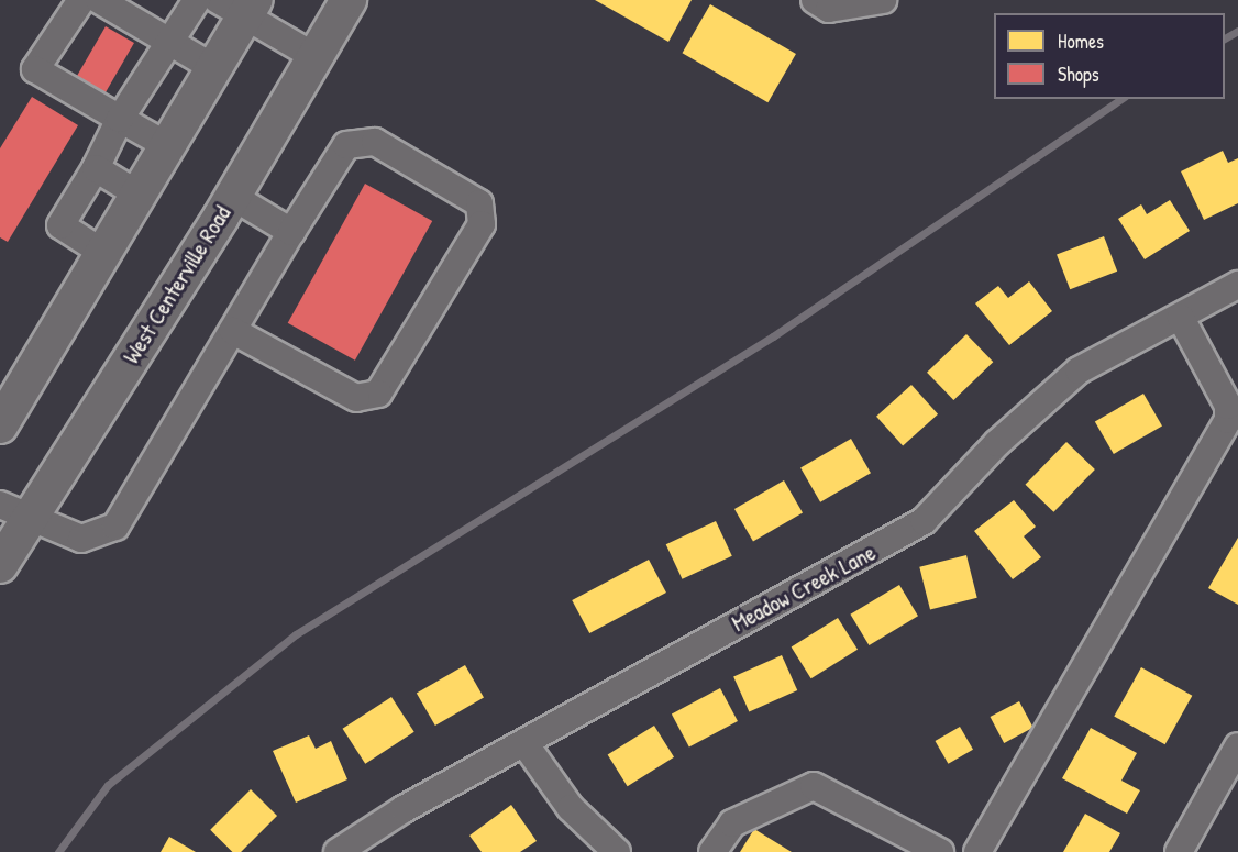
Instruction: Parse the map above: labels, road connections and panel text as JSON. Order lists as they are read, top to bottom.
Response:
{
  "streets": {
    "main road": ["West Centerville Road"],
    "street": ["Meadow Creek Lane"]
  },
  "legend": ["Homes", "Shops"]
}
